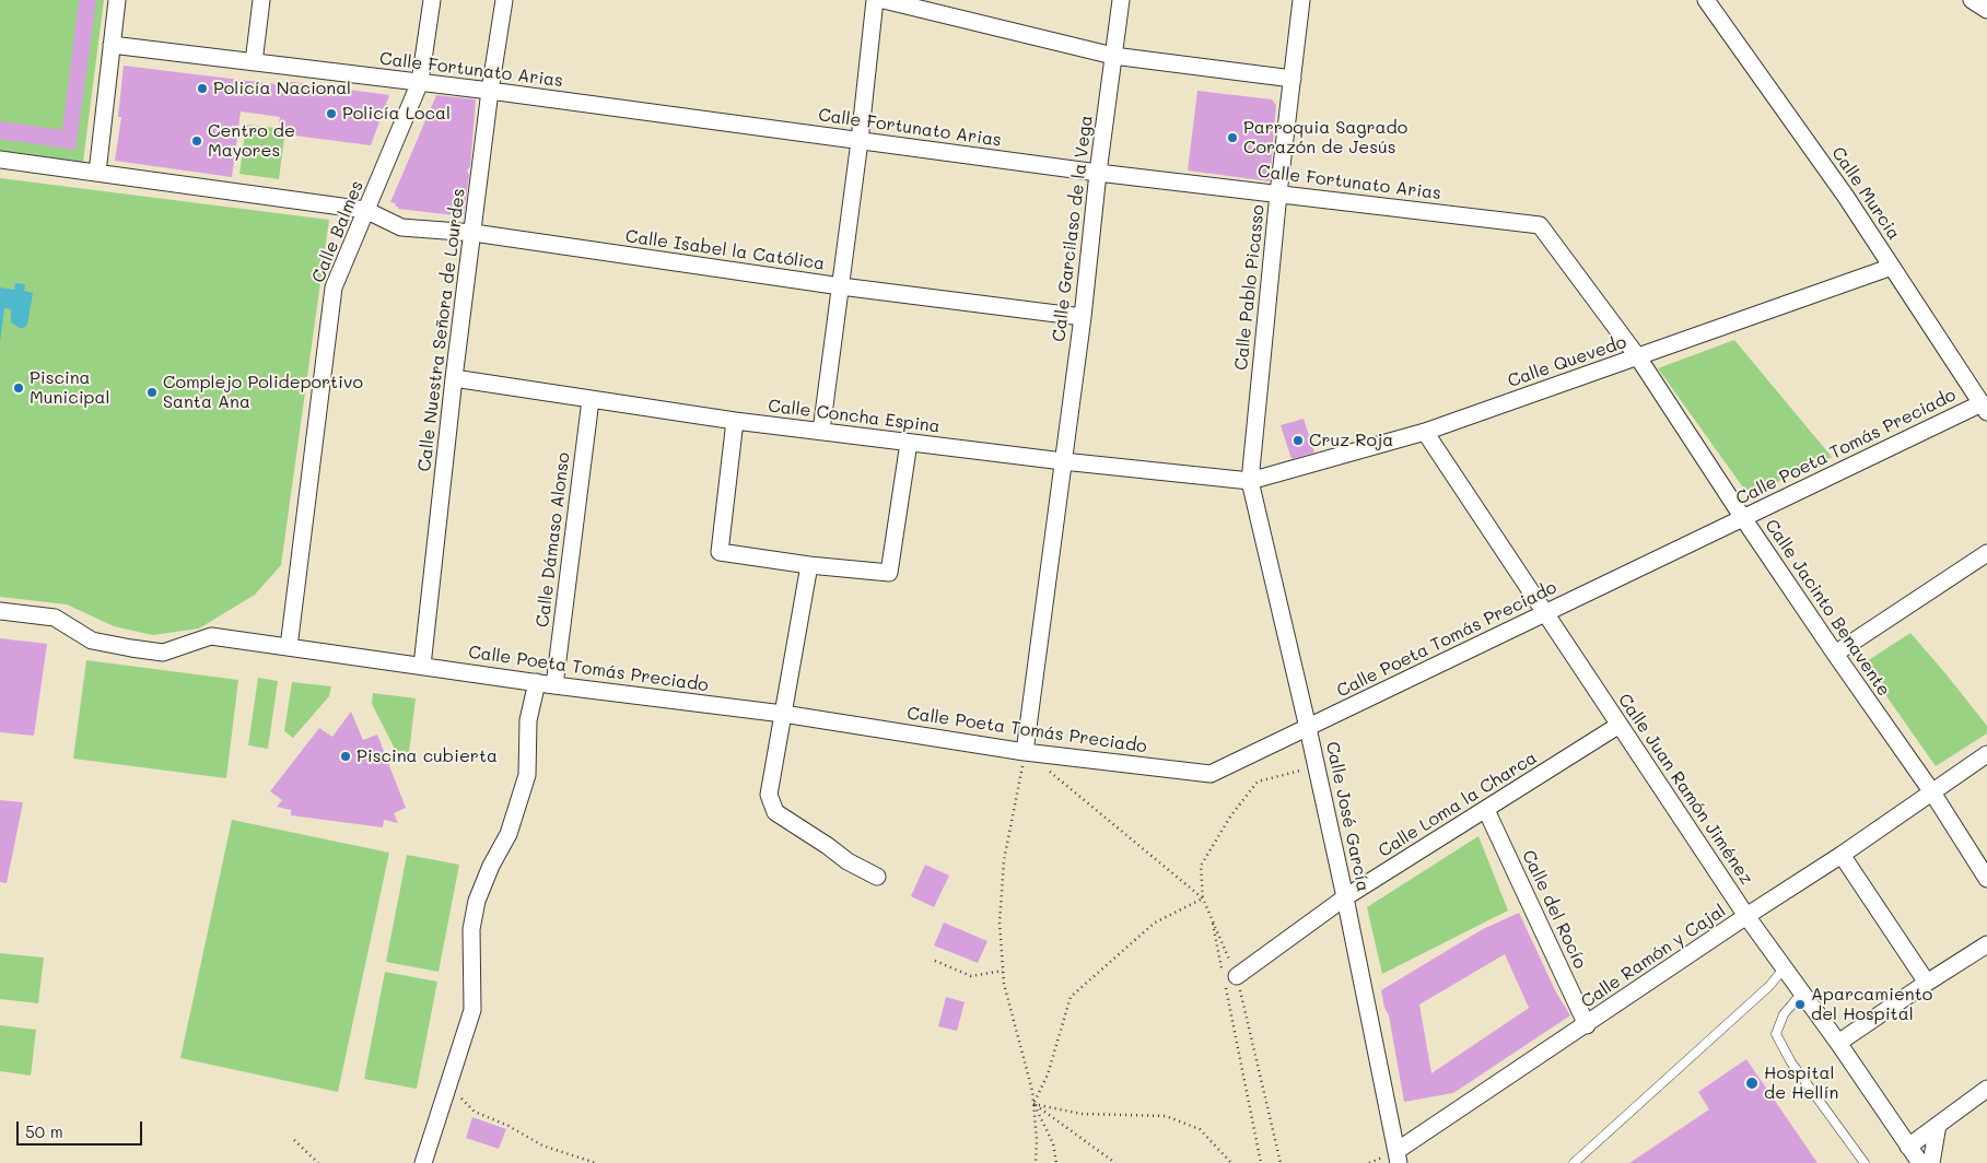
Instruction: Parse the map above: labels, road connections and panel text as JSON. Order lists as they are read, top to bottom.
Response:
{
  "streets": {
    "street": [
      "Calle Fortunato Arias",
      "Calle Murcia",
      "Calle Garcilaso de la Vega",
      "Calle Balmes",
      "Calle Isabel la Católica",
      "Calle Pablo Picasso",
      "Calle Nuestra Señora de Lourdes",
      "Calle Quevedo",
      "Calle Concha Espina",
      "Calle Poeta Tomás Preciado",
      "Calle Dámaso Alonso",
      "Calle Jacinto Benavente",
      "Calle Juan Ramón Jiménez",
      "Calle Loma la Charca",
      "Calle José García",
      "Calle del Rocío",
      "Calle Ramón y Cajal"
    ]
  },
  "crossings": [
    ["Calle Fortunato Arias", "Calle Garcilaso de la Vega"],
    ["Calle Fortunato Arias", "Calle Balmes"],
    ["Calle Fortunato Arias", "Calle Pablo Picasso"],
    ["Calle Fortunato Arias", "Calle Nuestra Señora de Lourdes"],
    ["Calle Fortunato Arias", "Calle Quevedo"],
    ["Calle Fortunato Arias", "Calle Jacinto Benavente"],
    ["Calle Murcia", "Calle Quevedo"],
    ["Calle Murcia", "Calle Poeta Tomás Preciado"],
    ["Calle Garcilaso de la Vega", "Calle Isabel la Católica"],
    ["Calle Garcilaso de la Vega", "Calle Concha Espina"],
    ["Calle Garcilaso de la Vega", "Calle Poeta Tomás Preciado"],
    ["Calle Balmes", "Calle Isabel la Católica"],
    ["Calle Balmes", "Calle Poeta Tomás Preciado"],
    ["Calle Isabel la Católica", "Calle Nuestra Señora de Lourdes"],
    ["Calle Pablo Picasso", "Calle Quevedo"],
    ["Calle Pablo Picasso", "Calle Concha Espina"],
    ["Calle Pablo Picasso", "Calle José García"],
    ["Calle Nuestra Señora de Lourdes", "Calle Concha Espina"],
    ["Calle Nuestra Señora de Lourdes", "Calle Poeta Tomás Preciado"],
    ["Calle Quevedo", "Calle Concha Espina"],
    ["Calle Quevedo", "Calle Jacinto Benavente"],
    ["Calle Quevedo", "Calle Juan Ramón Jiménez"],
    ["Calle Quevedo", "Calle José García"],
    ["Calle Concha Espina", "Calle Dámaso Alonso"],
    ["Calle Concha Espina", "Calle José García"],
    ["Calle Poeta Tomás Preciado", "Calle Dámaso Alonso"],
    ["Calle Poeta Tomás Preciado", "Calle Jacinto Benavente"],
    ["Calle Poeta Tomás Preciado", "Calle Juan Ramón Jiménez"],
    ["Calle Poeta Tomás Preciado", "Calle José García"],
    ["Calle Jacinto Benavente", "Calle Ramón y Cajal"],
    ["Calle Juan Ramón Jiménez", "Calle Loma la Charca"],
    ["Calle Juan Ramón Jiménez", "Calle Ramón y Cajal"],
    ["Calle Loma la Charca", "Calle José García"],
    ["Calle Loma la Charca", "Calle del Rocío"],
    ["Calle José García", "Calle Ramón y Cajal"],
    ["Calle del Rocío", "Calle Ramón y Cajal"]
  ],
  "places": [
    "Policía Nacional",
    "Policía Local",
    "Parroquia Sagrado Corazón de Jesús",
    "Centro de Mayores",
    "Piscina Municipal",
    "Complejo Polideportivo Santa Ana",
    "Cruz Roja",
    "Piscina cubierta",
    "Aparcamiento del Hospital",
    "Hospital de Hellín"
  ],
  "scale_bar": "50 m"
}
